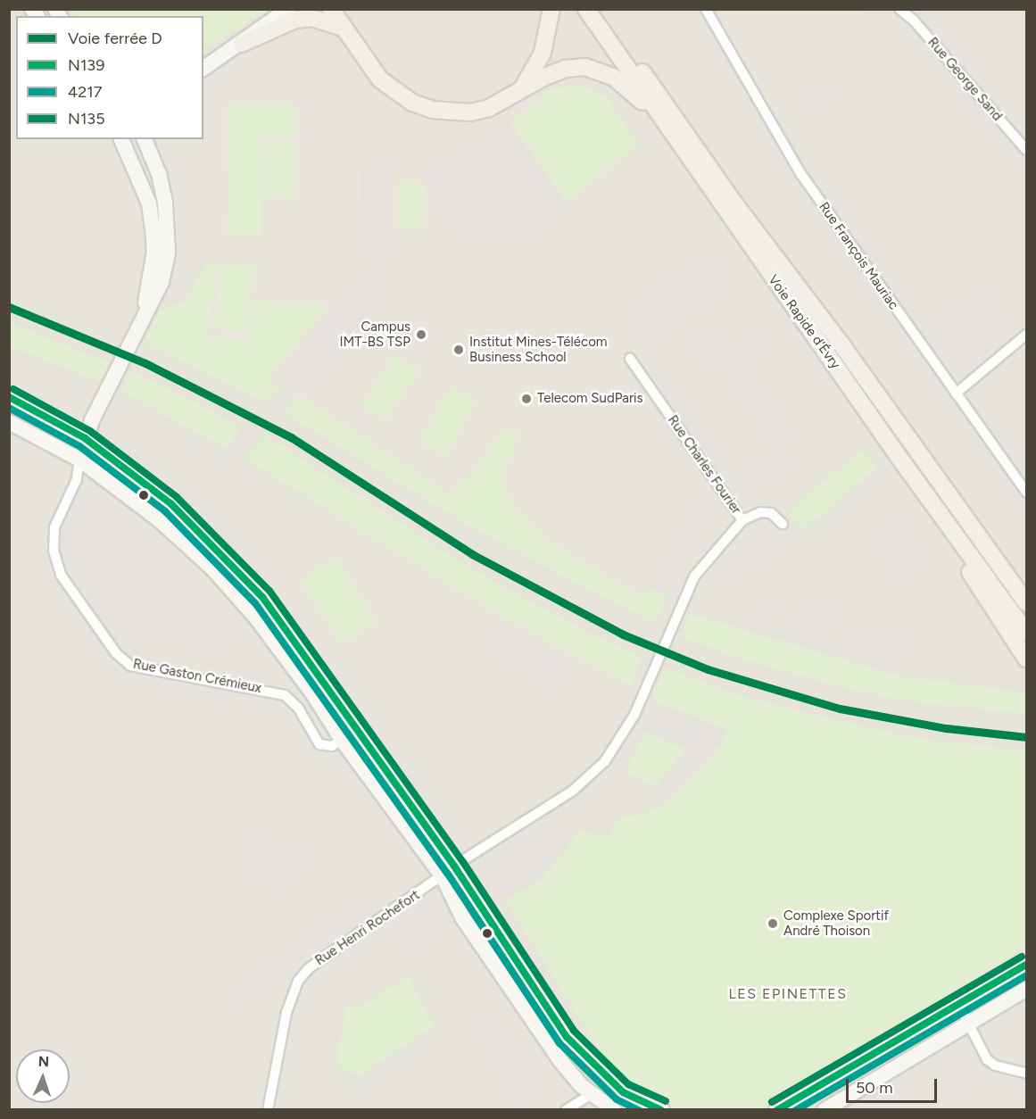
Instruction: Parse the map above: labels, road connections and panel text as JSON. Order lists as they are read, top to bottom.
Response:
{
  "streets": {
    "main road": ["Voie Rapide d'Évry"],
    "street": [
      "Rue George Sand",
      "Rue François Mauriac",
      "Rue Charles Fourier",
      "Rue Gaston Crémieux",
      "Rue Henri Rochefort"
    ]
  },
  "crossings": [
    ["Rue Charles Fourier", "Rue Henri Rochefort"]
  ],
  "districts": ["LES EPINETTES"],
  "places": [
    "Campus IMT-BS TSP",
    "Institut Mines-Télécom Business School",
    "Telecom SudParis",
    "Complexe Sportif André Thoison"
  ],
  "lines": [
    "rail line D",
    "transit line N135",
    "transit line N139",
    "transit line 4217"
  ],
  "legend": [
    "Voie ferrée D",
    "N139",
    "4217",
    "N135"
  ],
  "scale_bar": "50 m",
  "north": "top"
}
